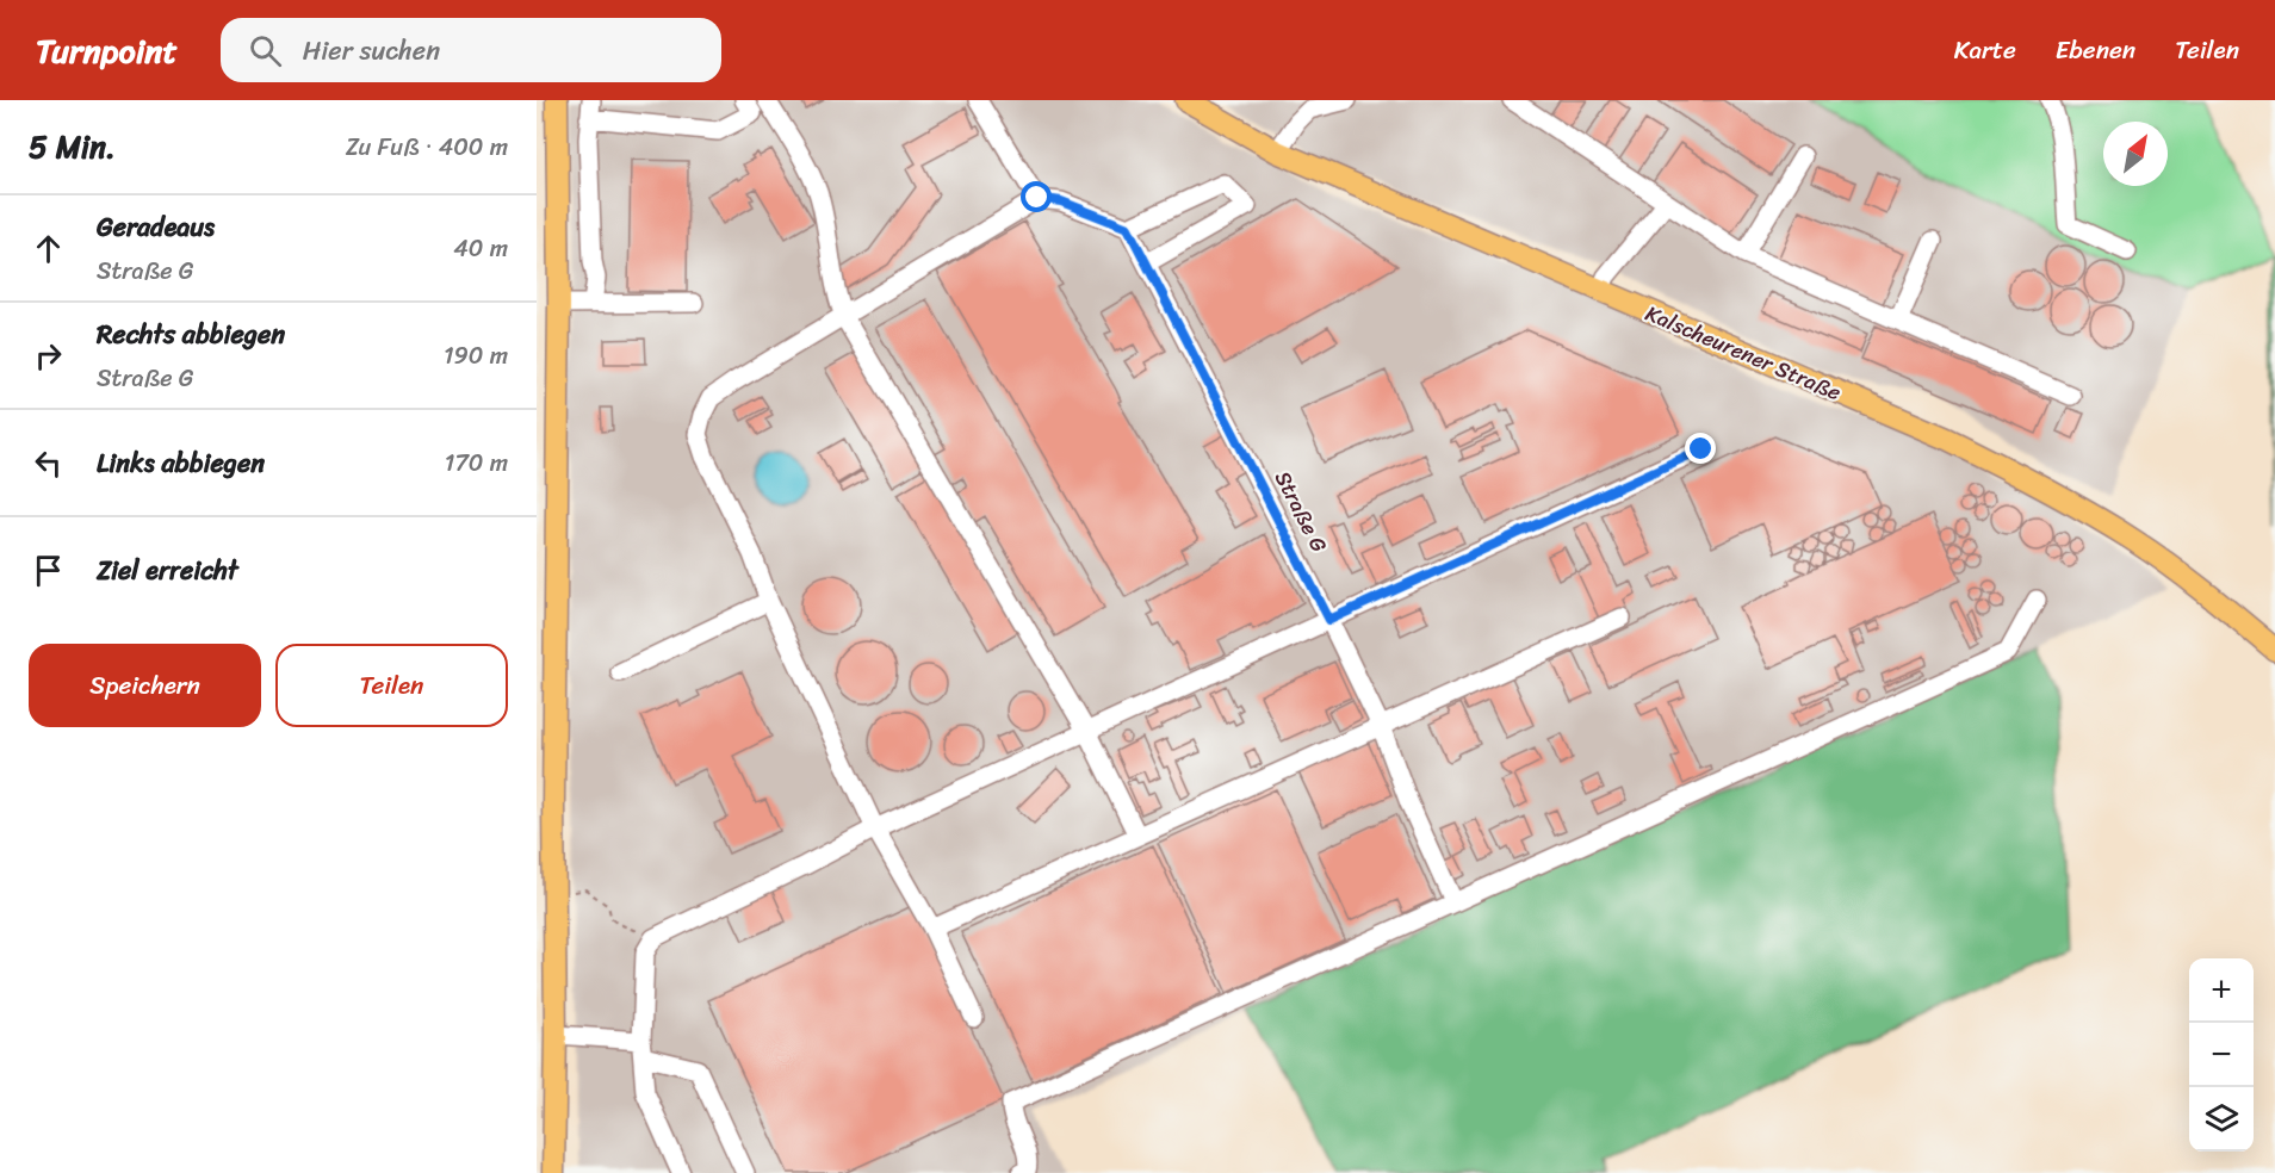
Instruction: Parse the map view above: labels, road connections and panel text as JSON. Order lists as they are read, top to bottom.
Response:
{
  "streets": {
    "main road": ["Kalscheurener Straße"],
    "lane": ["Straße G"]
  },
  "north": "top right",
  "page": {
    "header": "Turnpoint",
    "search": "Hier suchen",
    "nav": ["Karte", "Ebenen", "Teilen"],
    "heading": ["5 Min.", "Zu Fuß · 400 m"],
    "list": [
      ["Geradeaus", "Straße G", "40 m"],
      ["Rechts abbiegen", "Straße G", "190 m"],
      ["Links abbiegen", "170 m"],
      "Ziel erreicht"
    ],
    "buttons": ["Speichern", "Teilen"],
    "map_buttons": ["+", "−"]
  }
}
